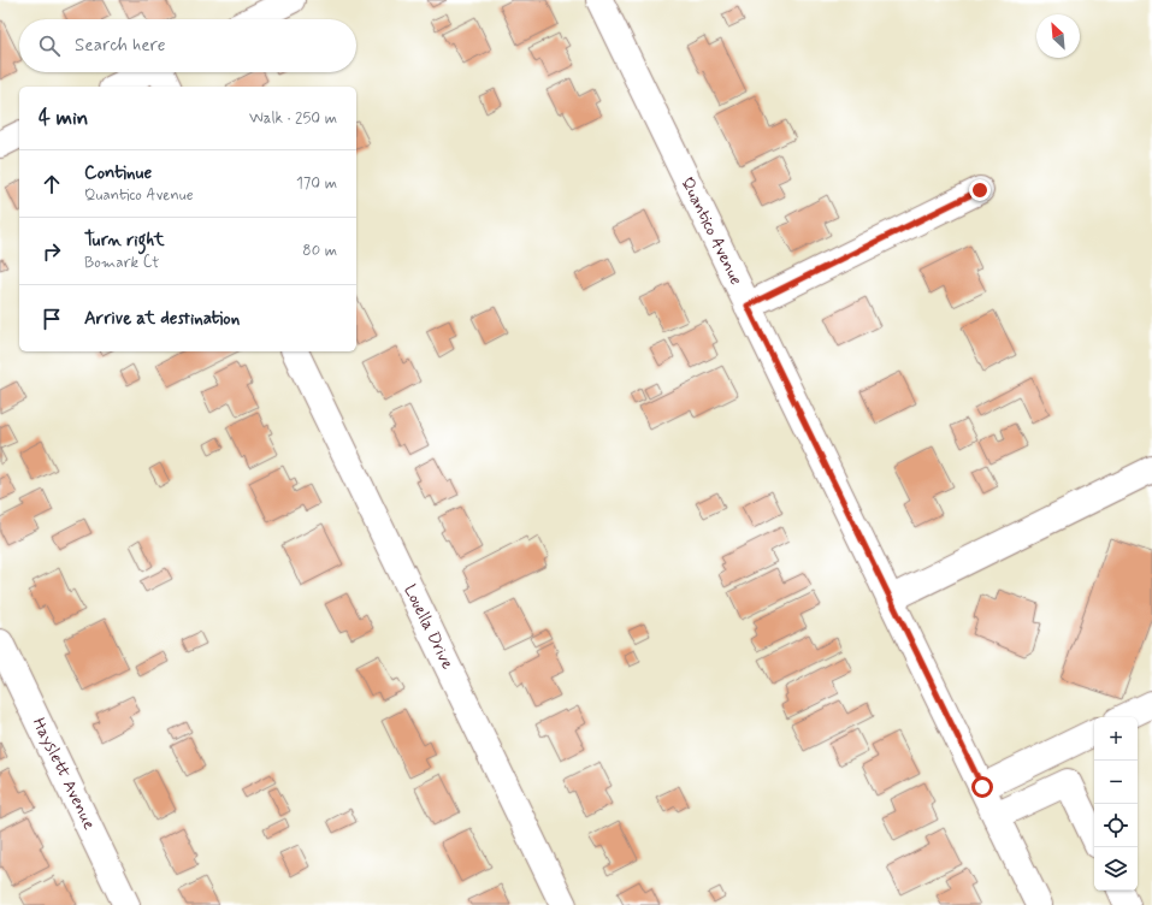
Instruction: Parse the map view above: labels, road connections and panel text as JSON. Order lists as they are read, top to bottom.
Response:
{
  "streets": {
    "street": ["Quantico Avenue", "Louella Drive", "Hayslett Avenue"]
  },
  "north": "top left",
  "page": {
    "search": "Search here",
    "heading": ["4 min", "Walk · 250 m"],
    "list": [
      ["Continue", "Quantico Avenue", "170 m"],
      ["Turn right", "Bomark Ct", "80 m"],
      "Arrive at destination"
    ],
    "map_buttons": ["+", "−"]
  }
}
